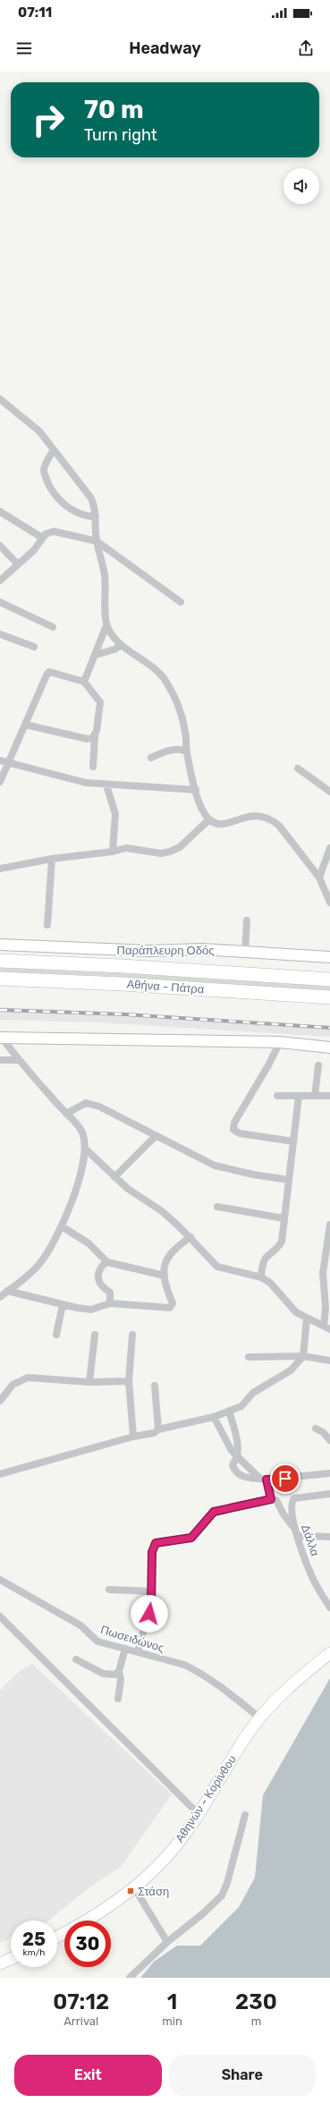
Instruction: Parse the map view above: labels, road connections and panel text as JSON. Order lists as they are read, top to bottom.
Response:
{
  "streets": {
    "highway": ["Αθήνα - Πάτρα"],
    "main road": ["Αθηνών - Κορίνθου"],
    "street": ["Παράπλευρη Οδός", "Δάλλα", "Πωσειδώνος"]
  },
  "crossings": [
    ["Πωσειδώνος", "Αθηνών - Κορίνθου"]
  ],
  "places": {
    "transit": ["Στάση"]
  },
  "page": {
    "status": "07:11",
    "header": "Headway",
    "turn": ["70 m", "Turn right"],
    "speed": "25 km/h",
    "limit": "30",
    "eta": [
      "07:12",
      "Arrival",
      "1",
      "min",
      "230",
      "m"
    ],
    "buttons": ["Exit", "Share"]
  }
}
